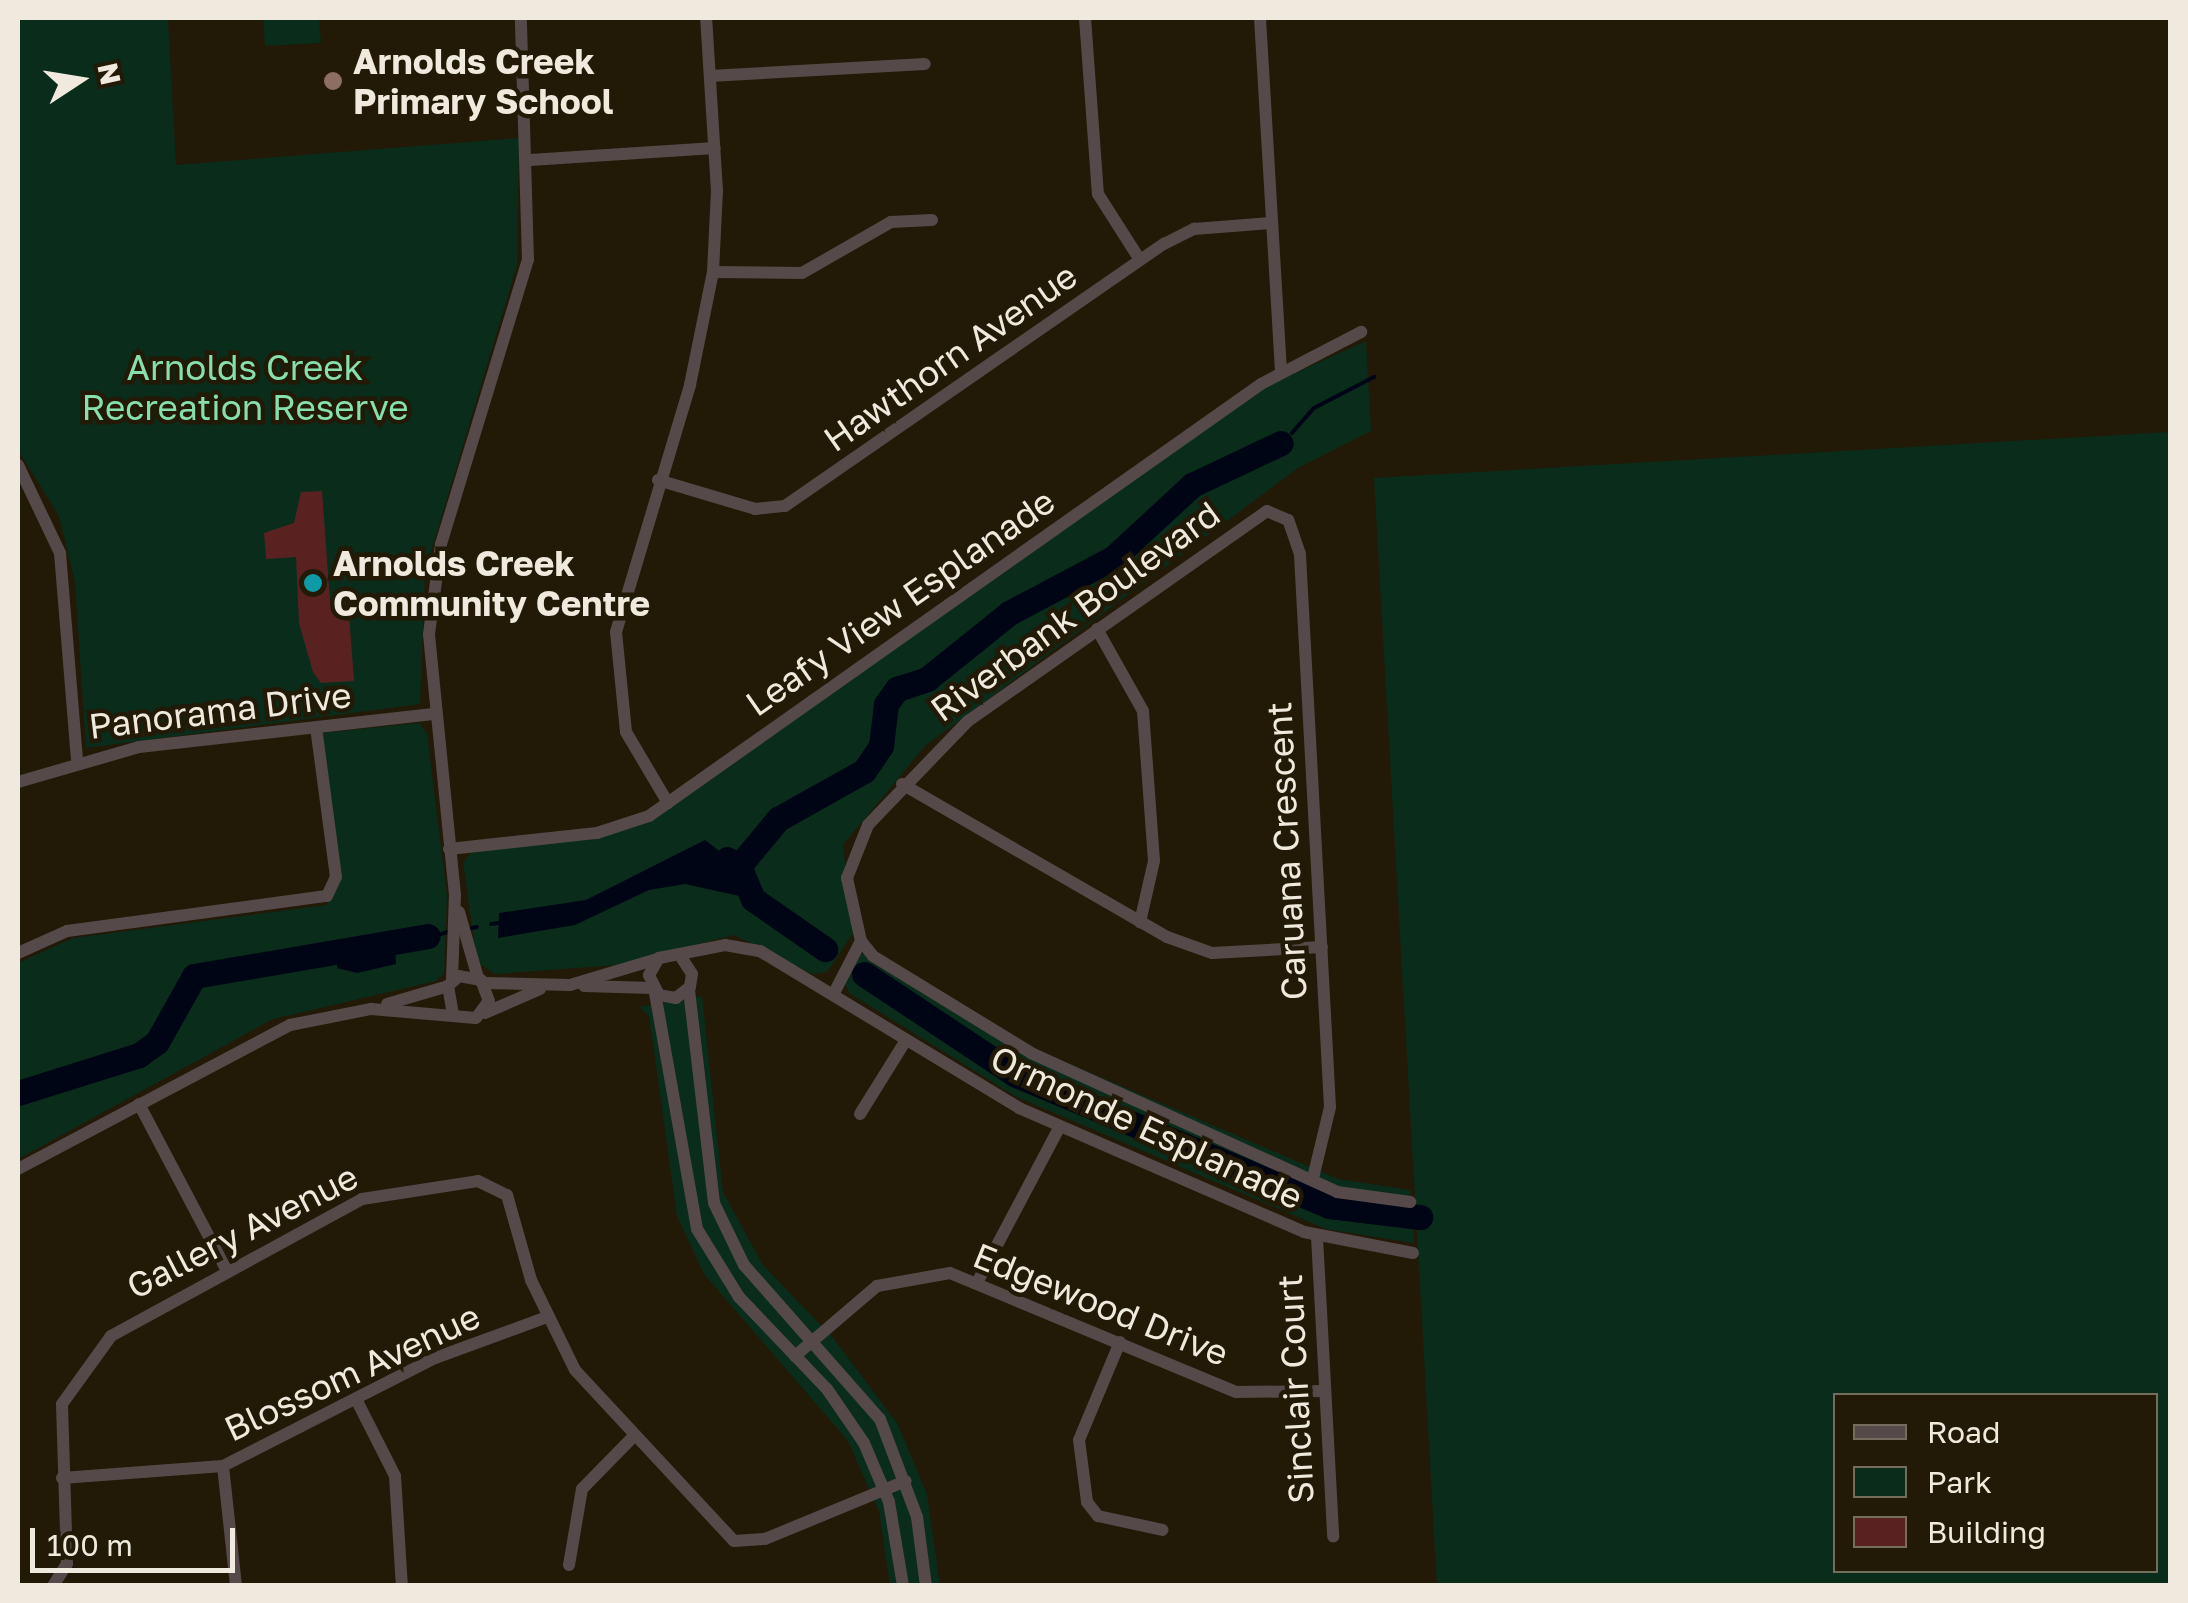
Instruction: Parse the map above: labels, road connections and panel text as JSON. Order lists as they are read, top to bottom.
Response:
{
  "streets": {
    "street": [
      "Hawthorn Avenue",
      "Leafy View Esplanade",
      "Riverbank Boulevard",
      "Panorama Drive",
      "Caruana Crescent",
      "Ormonde Esplanade",
      "Gallery Avenue",
      "Edgewood Drive",
      "Blossom Avenue",
      "Sinclair Court"
    ]
  },
  "crossings": [
    ["Riverbank Boulevard", "Caruana Crescent"],
    ["Ormonde Esplanade", "Sinclair Court"],
    ["Gallery Avenue", "Blossom Avenue"],
    ["Edgewood Drive", "Sinclair Court"]
  ],
  "parks": ["Arnolds Creek Recreation Reserve"],
  "places": ["Arnolds Creek Primary School", "Arnolds Creek Community Centre"],
  "legend": ["Road", "Park", "Building"],
  "scale_bar": "100 m",
  "north": "right"
}
